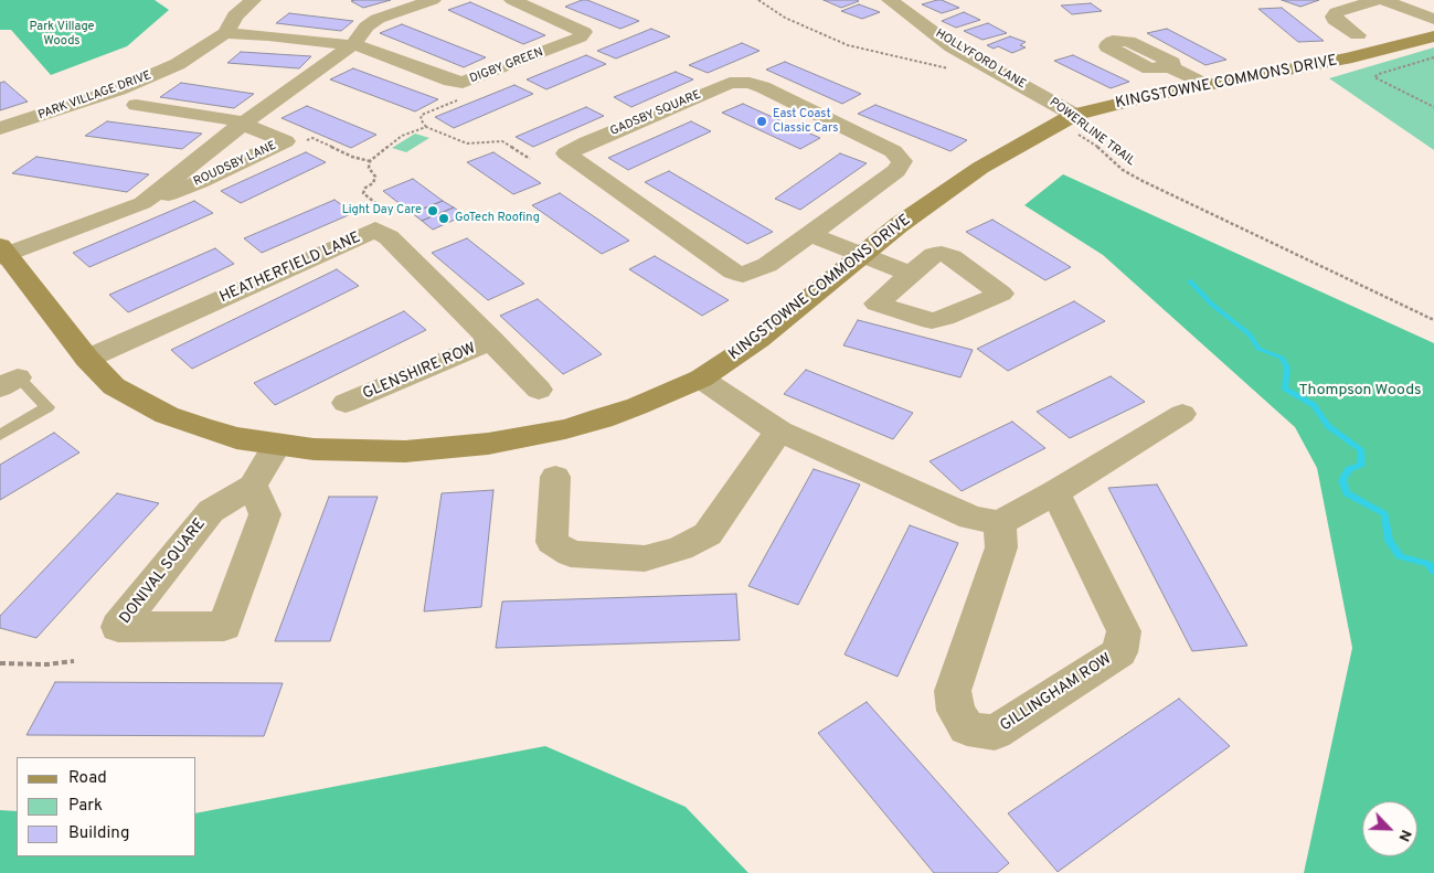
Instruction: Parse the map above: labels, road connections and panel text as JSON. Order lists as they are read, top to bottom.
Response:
{
  "streets": {
    "street": [
      "HOLLYFORD LANE",
      "DIGBY GREEN",
      "KINGSTOWNE COMMONS DRIVE",
      "PARK VILLAGE DRIVE",
      "GADSBY SQUARE",
      "ROUDSBY LANE",
      "HEATHERFIELD LANE",
      "GLENSHIRE ROW",
      "DONIVAL SQUARE",
      "GILLINGHAM ROW"
    ],
    "path": ["POWERLINE TRAIL"]
  },
  "crossings": [
    ["HOLLYFORD LANE", "KINGSTOWNE COMMONS DRIVE"],
    ["HOLLYFORD LANE", "POWERLINE TRAIL"],
    ["DIGBY GREEN", "PARK VILLAGE DRIVE"],
    ["DIGBY GREEN", "ROUDSBY LANE"],
    ["KINGSTOWNE COMMONS DRIVE", "POWERLINE TRAIL"],
    ["KINGSTOWNE COMMONS DRIVE", "ROUDSBY LANE"],
    ["KINGSTOWNE COMMONS DRIVE", "HEATHERFIELD LANE"],
    ["KINGSTOWNE COMMONS DRIVE", "DONIVAL SQUARE"],
    ["HEATHERFIELD LANE", "GLENSHIRE ROW"]
  ],
  "parks": ["Park Village Woods", "Thompson Woods"],
  "places": ["East Coast Classic Cars", "Light Day Care", "GoTech Roofing"],
  "legend": ["Road", "Park", "Building"],
  "north": "bottom right"
}
